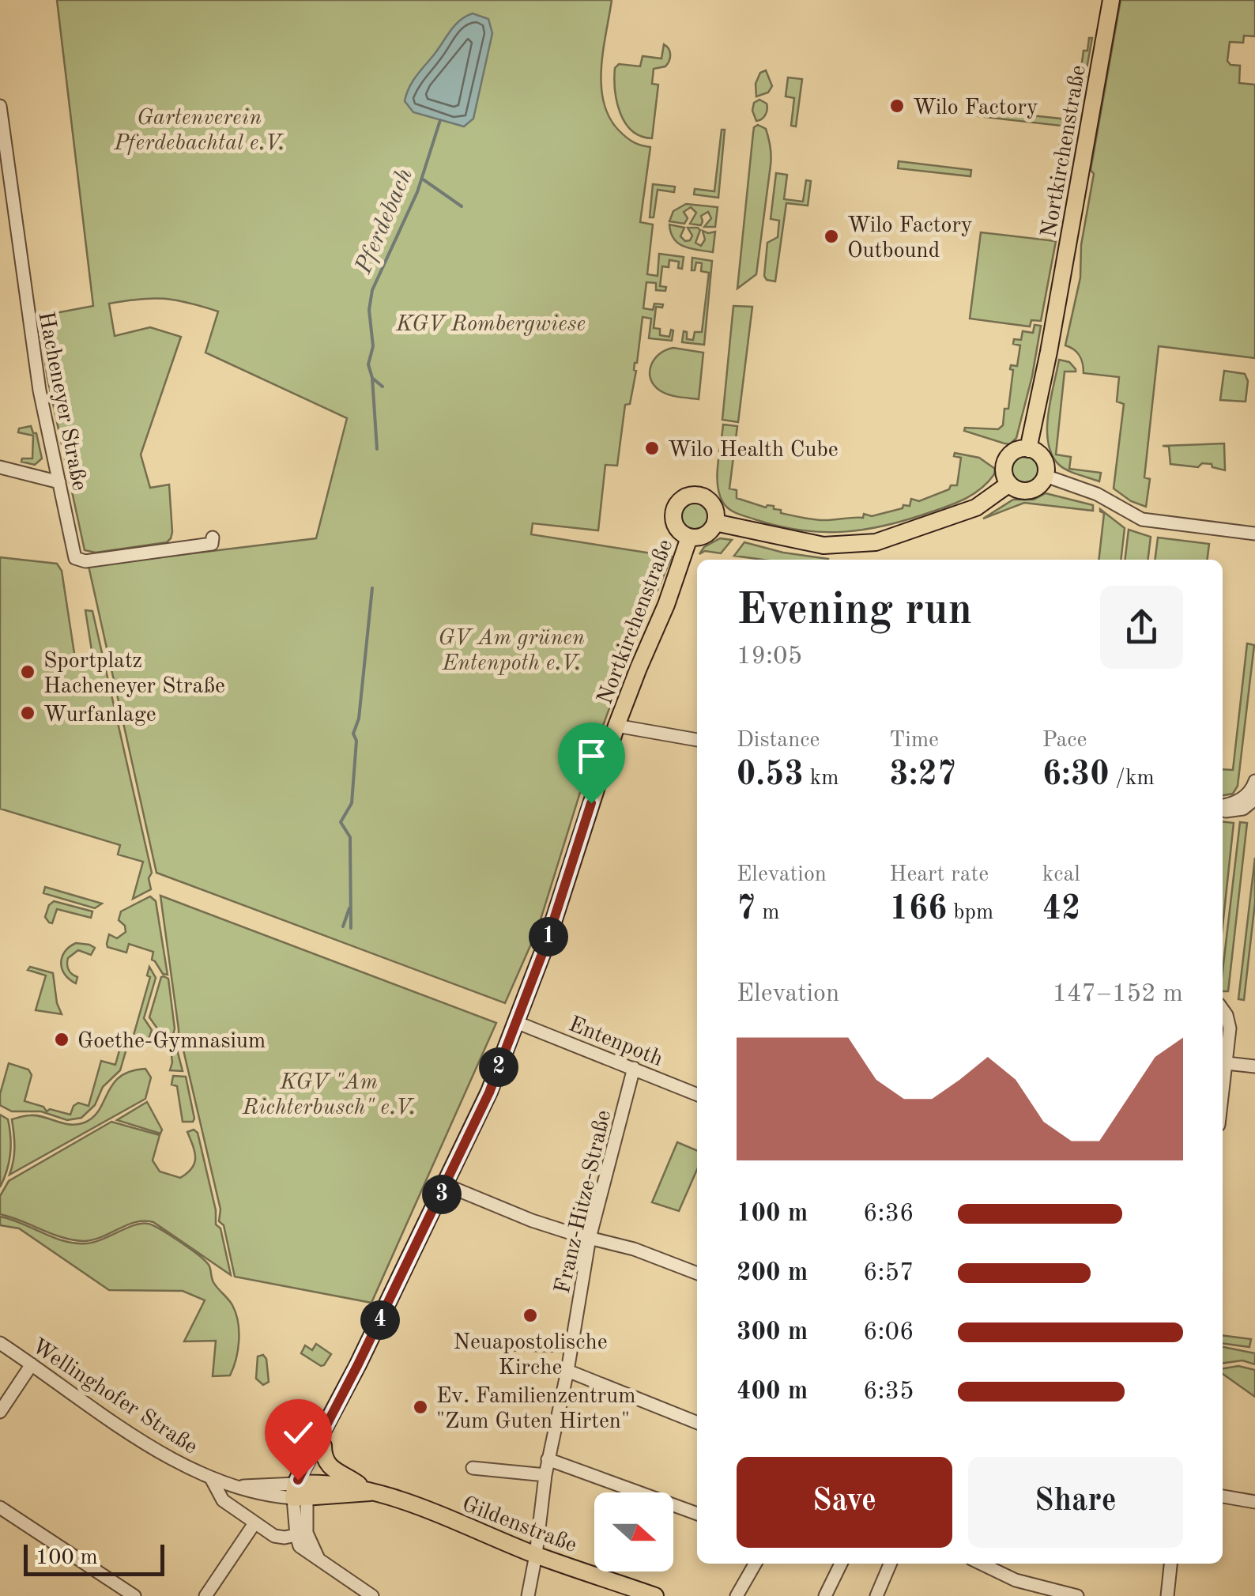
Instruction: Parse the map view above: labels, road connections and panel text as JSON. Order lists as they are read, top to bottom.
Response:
{
  "streets": {
    "main road": ["Nortkirchenstraße", "Gildenstraße"],
    "street": [
      "Hacheneyer Straße",
      "Entenpoth",
      "Franz-Hitze-Straße",
      "Wellinghofer Straße"
    ]
  },
  "crossings": [
    ["Nortkirchenstraße", "Entenpoth"],
    ["Nortkirchenstraße", "Wellinghofer Straße"],
    ["Nortkirchenstraße", "Gildenstraße"],
    ["Entenpoth", "Franz-Hitze-Straße"],
    ["Franz-Hitze-Straße", "Gildenstraße"],
    ["Wellinghofer Straße", "Gildenstraße"]
  ],
  "water": ["Pferdebach"],
  "parks": [
    "Gartenverein Pferdebachtal e.V.",
    "KGV Rombergwiese",
    "GV Am grünen Entenpoth e.V.",
    "KGV \"Am Richterbusch\" e.V."
  ],
  "places": [
    "Wilo Factory",
    "Wilo Factory Outbound",
    "Wilo Health Cube",
    "Sportplatz Hacheneyer Straße",
    "Wurfanlage",
    "Goethe-Gymnasium",
    "Neuapostolische Kirche",
    "Ev. Familienzentrum \"Zum Guten Hirten\""
  ],
  "scale_bar": "100 m",
  "north": "right",
  "page": {
    "heading": ["Evening run", "19:05"],
    "stats": [
      ["Distance", "0.53 km"],
      ["Time", "3:27"],
      ["Pace", "6:30 /km"],
      ["Elevation", "7 m"],
      ["Heart rate", "166 bpm"],
      ["kcal", "42"]
    ],
    "pins": [
      "1",
      "2",
      "3",
      "4"
    ],
    "chart": ["Elevation", "147–152 m"],
    "list": [
      {
        "name": "100 m",
        "note": "6:36"
      },
      {
        "name": "200 m",
        "note": "6:57"
      },
      {
        "name": "300 m",
        "note": "6:06"
      },
      {
        "name": "400 m",
        "note": "6:35"
      }
    ],
    "buttons": ["Save", "Share"],
    "scale": "100 m"
  }
}
